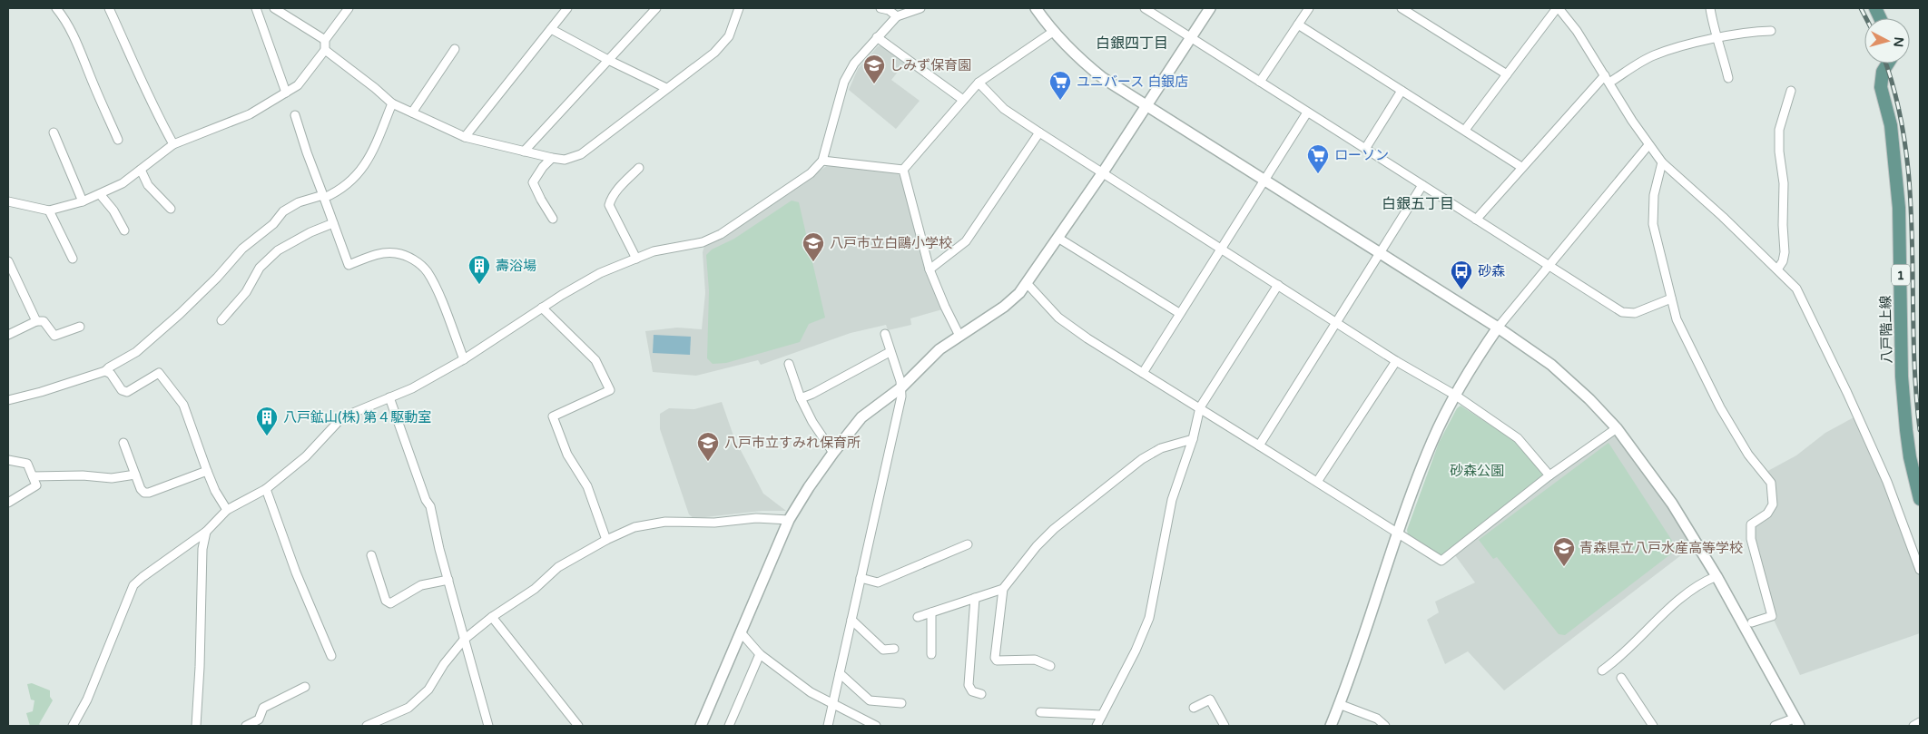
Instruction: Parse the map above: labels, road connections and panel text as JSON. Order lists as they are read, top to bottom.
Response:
{
  "streets": {
    "main road": ["1", "八戸階上線"]
  },
  "districts": ["白銀四丁目", "白銀五丁目"],
  "parks": ["砂森公園"],
  "places": {
    "school or university": [
      "しみず保育園",
      "八戸市立白鷗小学校",
      "八戸市立すみれ保育所",
      "青森県立八戸水産高等学校"
    ],
    "supermarket": ["ユニバース 白銀店", "ローソン"],
    "building": ["壽浴場", "八戸鉱山(株) 第４駆動室"],
    "bus stop": ["砂森"]
  },
  "north": "right"
}
